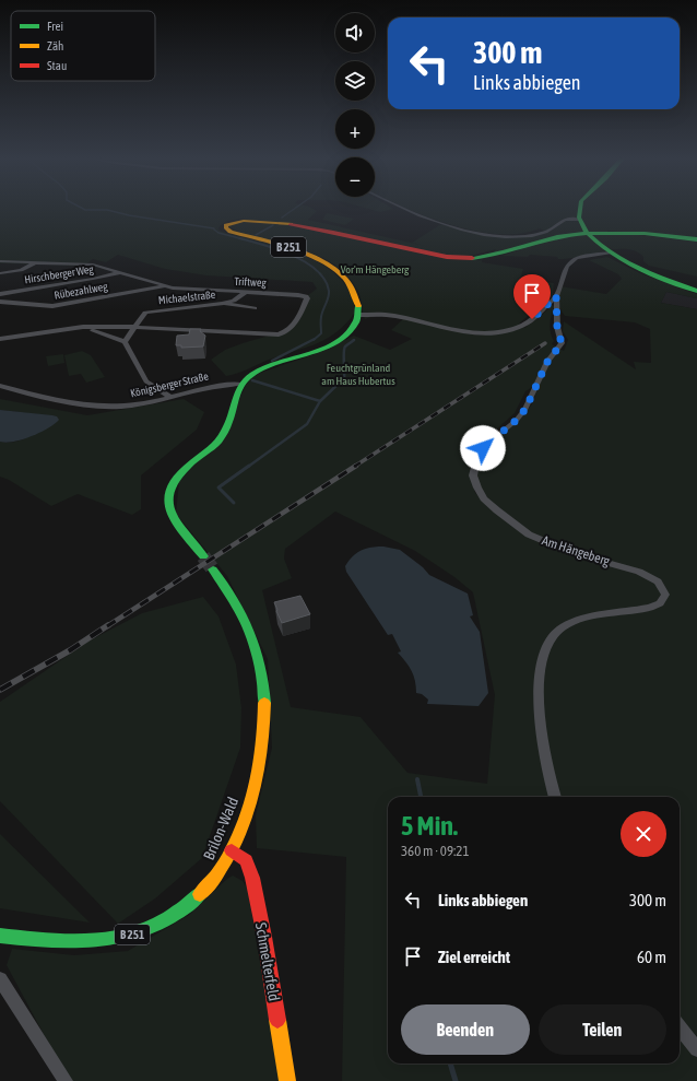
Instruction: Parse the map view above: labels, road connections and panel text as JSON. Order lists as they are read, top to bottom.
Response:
{
  "streets": {
    "main road": ["B 251", "Brilon-Wald", "Schmelterfeld"],
    "street": [
      "Hirschberger Weg",
      "Triftweg",
      "Rübezahlweg",
      "Michaelstraße",
      "Königsberger Straße",
      "Am Hängeberg"
    ]
  },
  "crossings": [
    ["Hirschberger Weg", "Triftweg"],
    ["Triftweg", "Rübezahlweg"],
    ["Triftweg", "Michaelstraße"],
    ["Brilon-Wald", "Schmelterfeld"]
  ],
  "parks": ["Vor'm Hängeberg", "Feuchtgrünland am Haus Hubertus"],
  "legend": ["Frei", "Zäh", "Stau"],
  "page": {
    "map_buttons": ["+", "−"],
    "turn": ["300 m", "Links abbiegen"],
    "heading": ["5 Min.", "360 m · 09:21"],
    "list": [
      {
        "name": "Links abbiegen",
        "value": "300 m"
      },
      {
        "name": "Ziel erreicht",
        "value": "60 m"
      }
    ],
    "buttons": ["Beenden", "Teilen"]
  }
}
